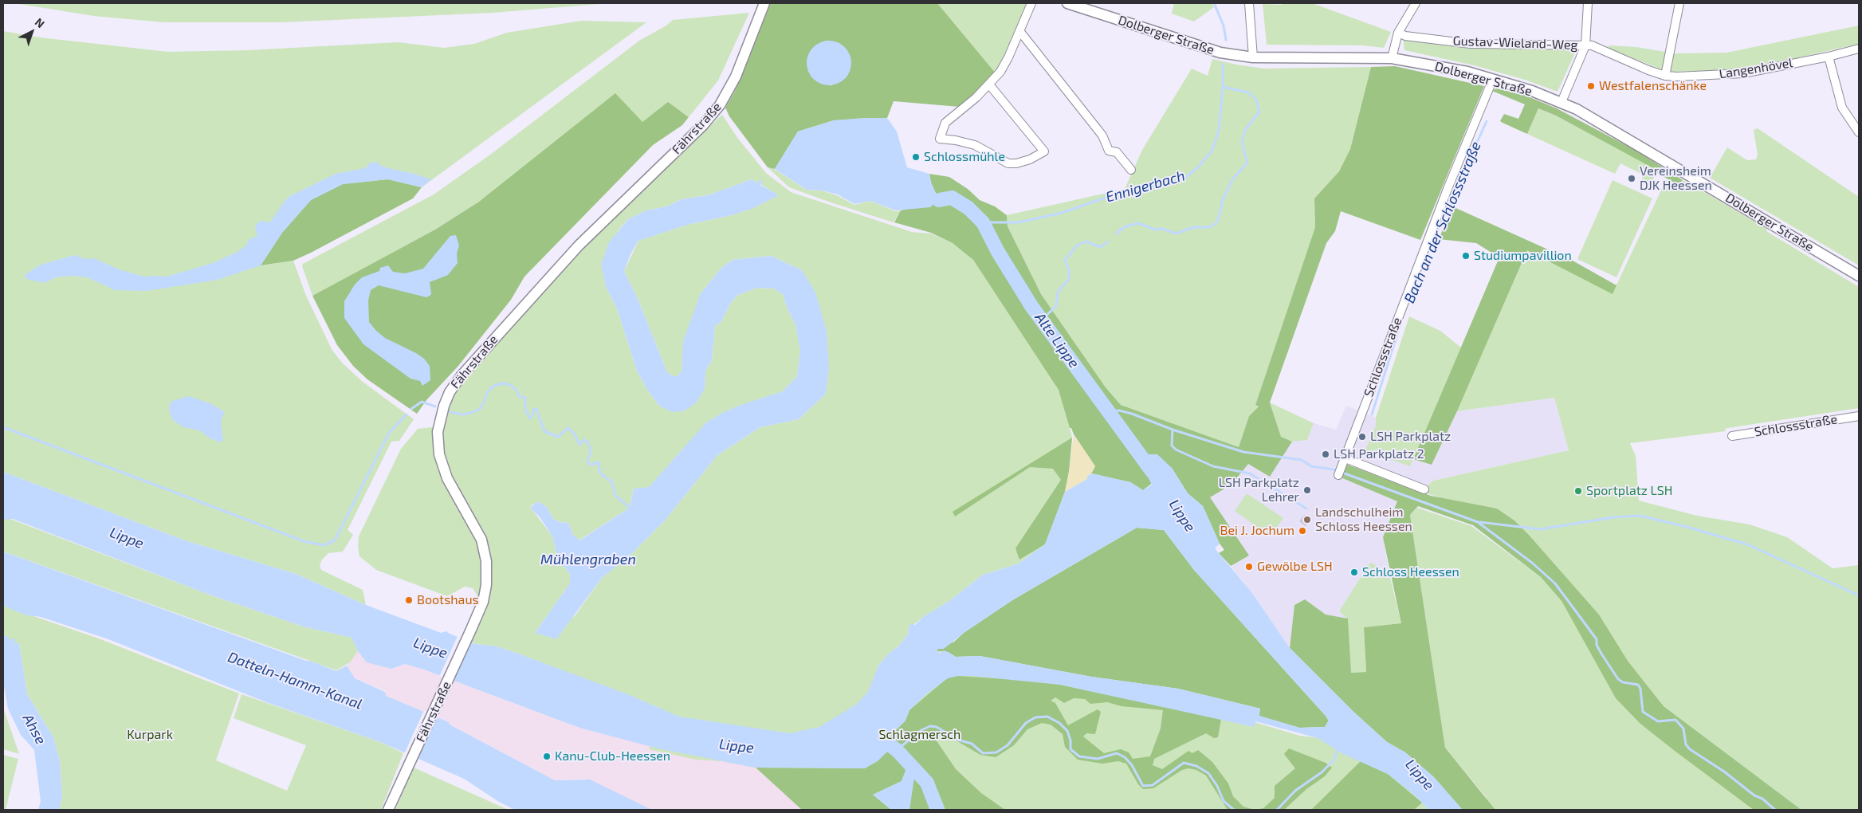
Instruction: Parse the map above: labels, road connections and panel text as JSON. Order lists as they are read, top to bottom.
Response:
{
  "streets": {
    "main road": ["Dolberger Straße", "Fährstraße"],
    "street": ["Gustav-Wieland-Weg", "Langenhövel", "Schlossstraße"]
  },
  "crossings": [
    ["Dolberger Straße", "Schlossstraße"],
    ["Gustav-Wieland-Weg", "Langenhövel"]
  ],
  "water": [
    "Ennigerbach",
    "Bach an der Schlossstraße",
    "Alte Lippe",
    "Lippe",
    "Mühlengraben",
    "Datteln-Hamm-Kanal",
    "Ahse"
  ],
  "parks": ["Kurpark", "Schlagmersch"],
  "places": [
    "Westfalenschänke",
    "Schlossmühle",
    "Vereinsheim DJK Heessen",
    "Studiumpavillion",
    "LSH Parkplatz",
    "LSH Parkplatz 2",
    "LSH Parkplatz Lehrer",
    "Sportplatz LSH",
    "Landschulheim Schloss Heessen",
    "Bei J. Jochum",
    "Gewölbe LSH",
    "Schloss Heessen",
    "Bootshaus",
    "Kanu-Club-Heessen"
  ],
  "north": "top right"
}
